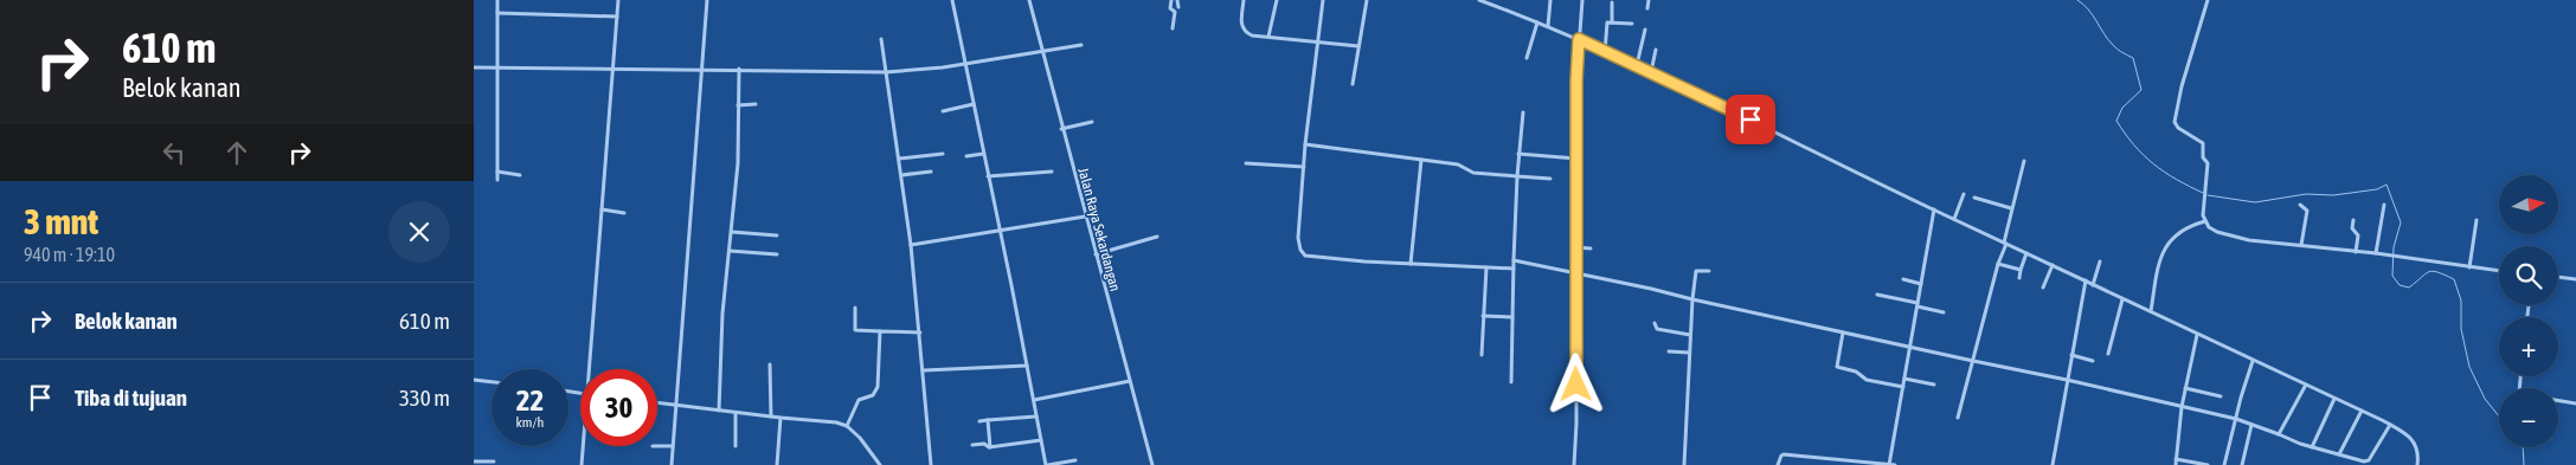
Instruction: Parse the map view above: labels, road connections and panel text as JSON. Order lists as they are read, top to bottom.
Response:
{
  "streets": {
    "street": ["Jalan Raya Sekardangan"]
  },
  "north": "right",
  "page": {
    "turn": ["610 m", "Belok kanan"],
    "map_buttons": ["+", "−"],
    "heading": ["3 mnt", "940 m · 19:10"],
    "list": [
      {
        "name": "Belok kanan",
        "value": "610 m"
      },
      {
        "name": "Tiba di tujuan",
        "value": "330 m"
      }
    ],
    "speed": "22 km/h",
    "limit": "30"
  }
}
